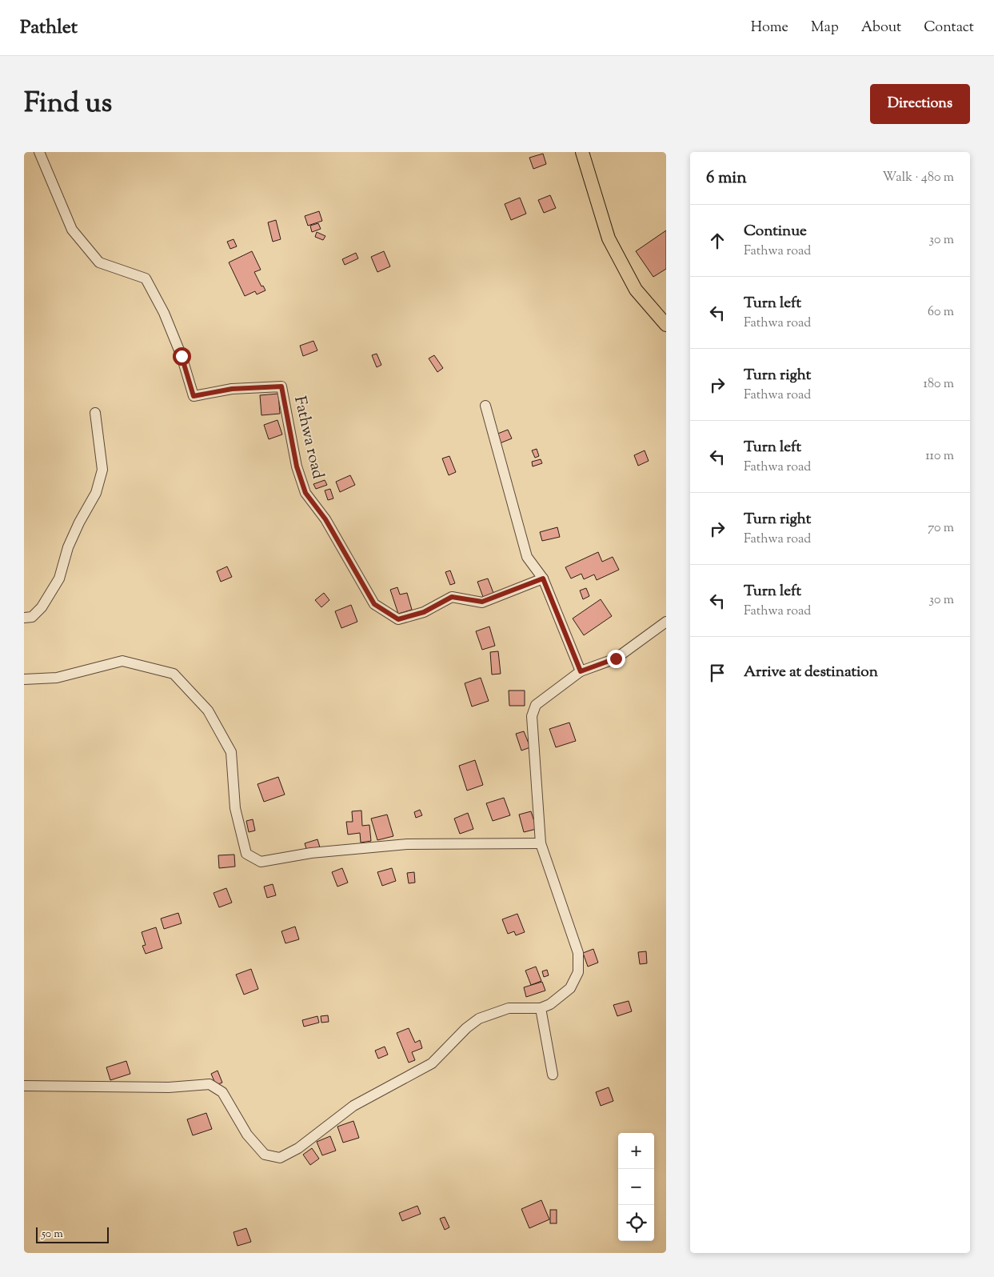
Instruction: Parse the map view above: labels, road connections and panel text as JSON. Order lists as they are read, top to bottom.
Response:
{
  "streets": {
    "street": ["Fathwa road"]
  },
  "scale_bar": "50 m",
  "page": {
    "header": "Pathlet",
    "nav": [
      "Home",
      "Map",
      "About",
      "Contact"
    ],
    "title": "Find us",
    "buttons": "Directions",
    "heading": ["6 min", "Walk · 480 m"],
    "list": [
      ["Continue", "Fathwa road", "30 m"],
      ["Turn left", "Fathwa road", "60 m"],
      ["Turn right", "Fathwa road", "180 m"],
      ["Turn left", "Fathwa road", "110 m"],
      ["Turn right", "Fathwa road", "70 m"],
      ["Turn left", "Fathwa road", "30 m"],
      "Arrive at destination"
    ],
    "map_buttons": ["+", "−"],
    "scale": "50 m"
  }
}
